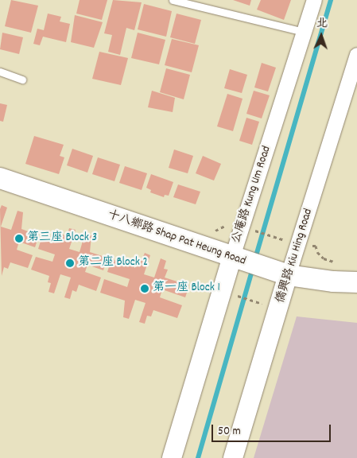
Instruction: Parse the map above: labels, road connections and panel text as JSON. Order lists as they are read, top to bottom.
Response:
{
  "streets": {
    "main road": ["十八鄉路 Shap Pat Heung Road"],
    "street": ["公庵路 Kung Um Road", "僑興路 Kiu Hing Road"]
  },
  "crossings": [
    ["公庵路 Kung Um Road", "十八鄉路 Shap Pat Heung Road"],
    ["十八鄉路 Shap Pat Heung Road", "僑興路 Kiu Hing Road"]
  ],
  "places": ["第三座 Block 3", "第二座 Block 2", "第一座 Block 1"],
  "scale_bar": "50 m",
  "north": "top"
}
